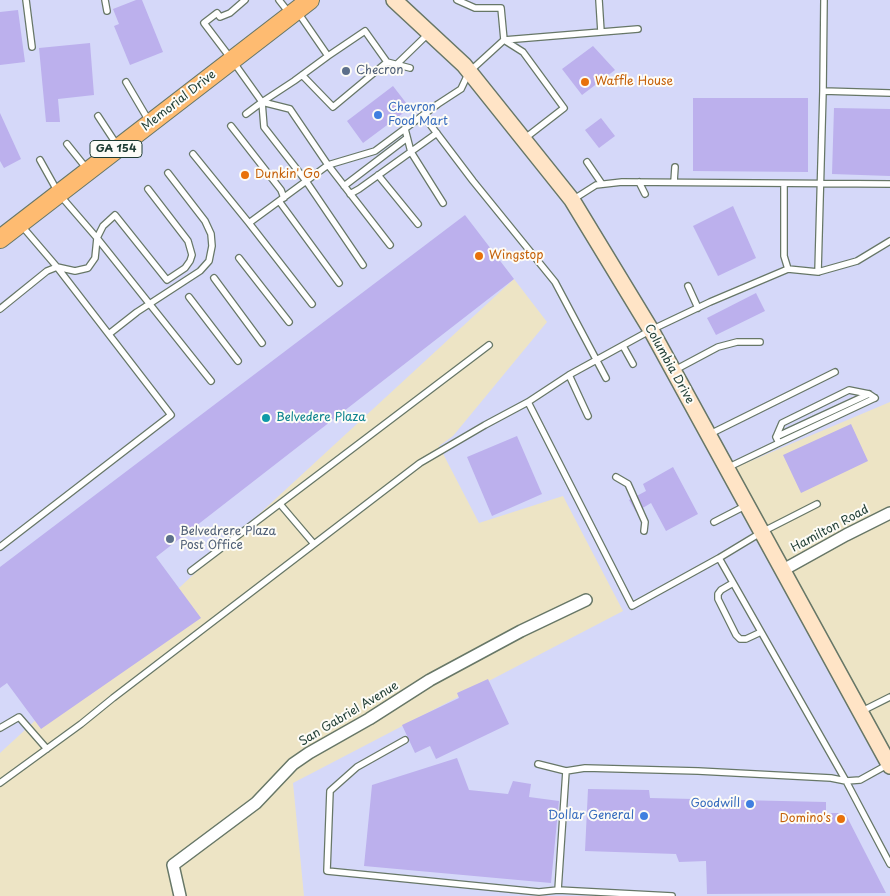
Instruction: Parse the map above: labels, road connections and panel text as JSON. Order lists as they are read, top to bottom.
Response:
{
  "streets": {
    "main road": ["Memorial Drive", "GA 154", "Columbia Drive"],
    "street": ["Hamilton Road", "San Gabriel Avenue"]
  },
  "crossings": [
    ["Columbia Drive", "Hamilton Road"]
  ],
  "places": [
    "Checron",
    "Waffle House",
    "Chevron Food Mart",
    "Dunkin' Go",
    "Wingstop",
    "Belvedere Plaza",
    "Belvedrere Plaza Post Office",
    "Goodwill",
    "Dollar General",
    "Domino's"
  ]
}
